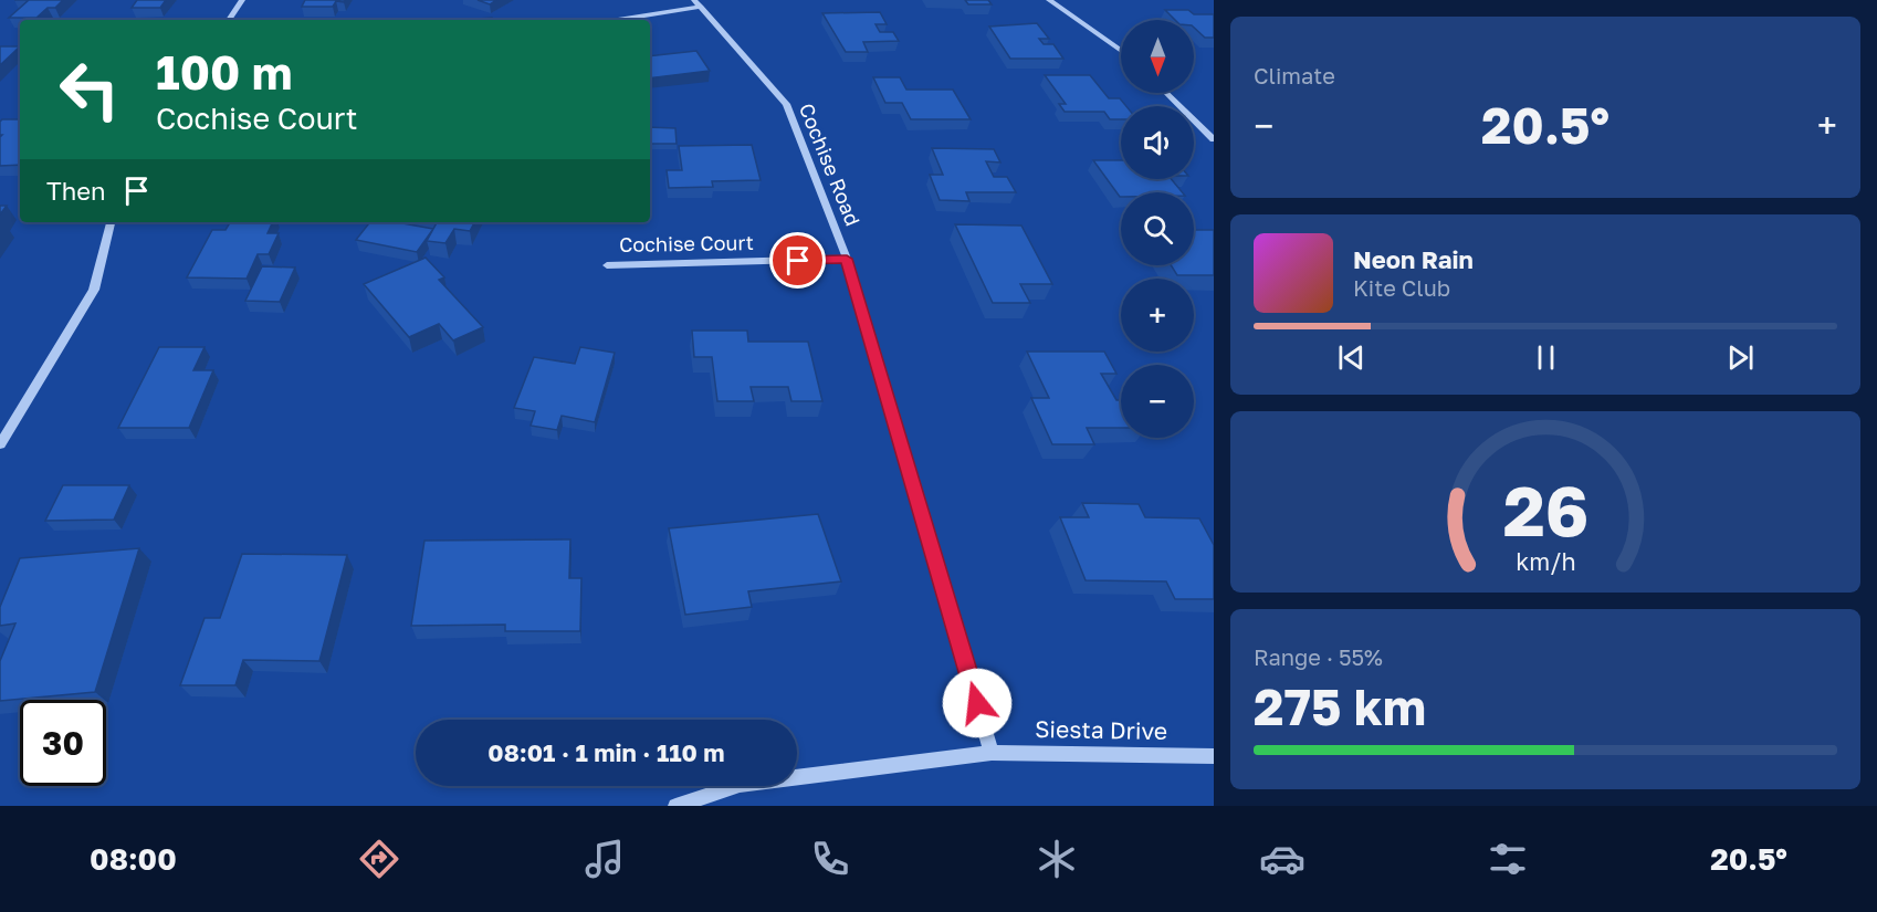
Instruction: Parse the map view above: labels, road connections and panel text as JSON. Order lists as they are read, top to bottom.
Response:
{
  "streets": {
    "street": ["Cochise Road", "Cochise Court", "Siesta Drive"]
  },
  "crossings": [
    ["Cochise Road", "Cochise Court"],
    ["Cochise Road", "Siesta Drive"]
  ],
  "north": "bottom",
  "page": {
    "tile": [
      "Climate",
      ["Range · 55%", "275 km"]
    ],
    "map_buttons": ["+", "−"],
    "turn": ["100 m", "Cochise Court"],
    "heat": ["−", "20.5°", "+"],
    "then": "Then",
    "song": ["Neon Rain", "Kite Club"],
    "limit": "30",
    "trip": "08:01 · 1 min · 110 m",
    "tabs": ["08:00", "20.5°"],
    "gauge": ["26", "km/h"]
  }
}
